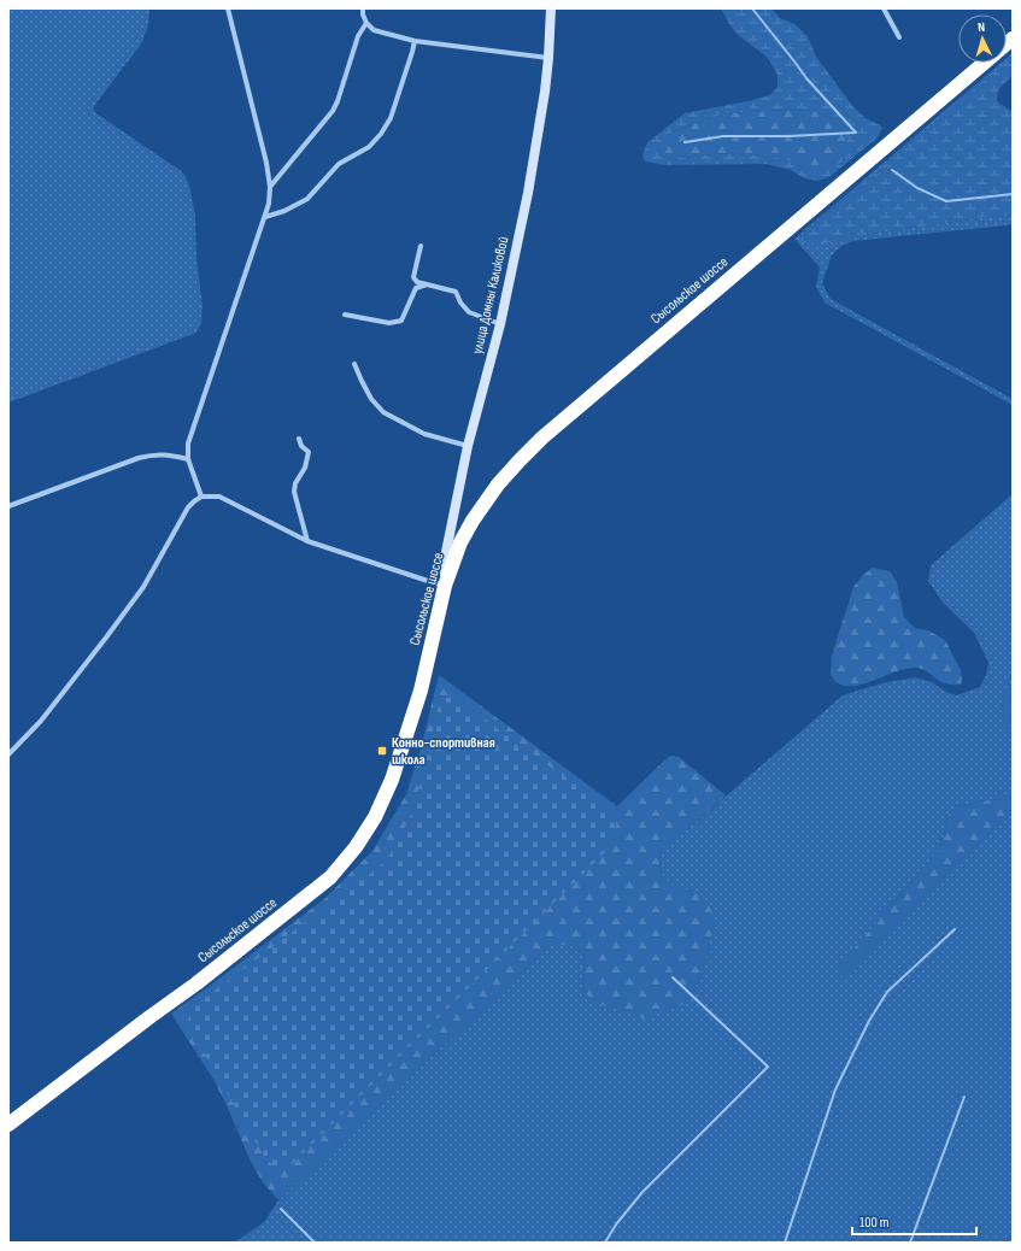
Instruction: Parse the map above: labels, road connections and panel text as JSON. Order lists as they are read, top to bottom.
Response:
{
  "streets": {
    "highway": ["Сысольское шоссе"],
    "main road": ["улица Домны Каликовой"]
  },
  "crossings": [
    ["Сысольское шоссе", "улица Домны Каликовой"]
  ],
  "places": {
    "transit": ["Конно-спортивная школа"]
  },
  "scale_bar": "100 m",
  "north": "top"
}
